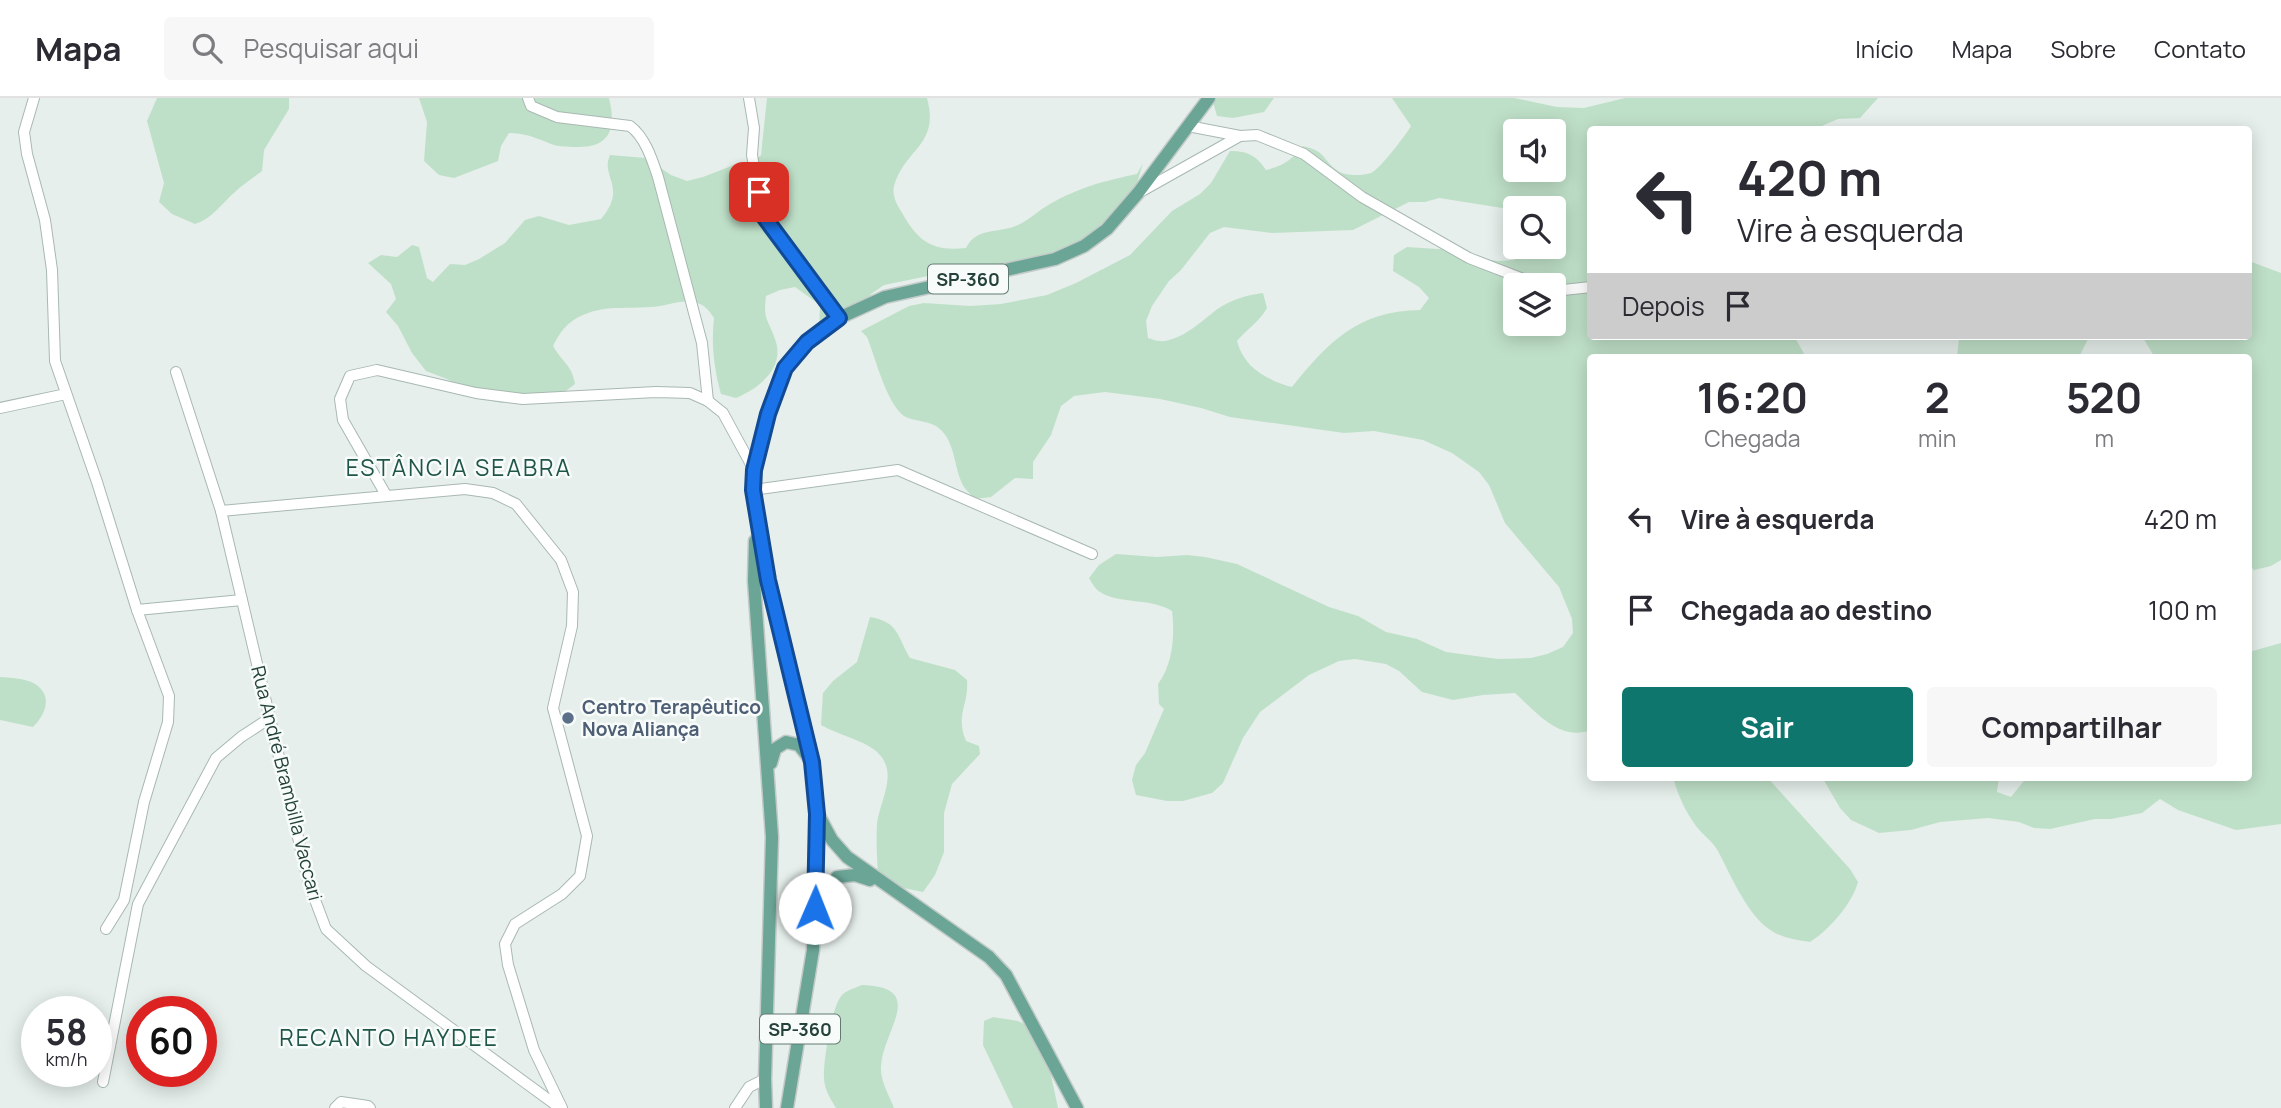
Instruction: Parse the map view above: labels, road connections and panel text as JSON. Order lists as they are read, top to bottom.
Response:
{
  "streets": {
    "main road": ["SP-360"],
    "street": ["Rua André Brambilla Vaccari"]
  },
  "districts": ["ESTÂNCIA SEABRA", "RECANTO HAYDEE"],
  "places": ["Centro Terapêutico Nova Aliança"],
  "page": {
    "header": "Mapa",
    "search": "Pesquisar aqui",
    "nav": [
      "Início",
      "Mapa",
      "Sobre",
      "Contato"
    ],
    "turn": ["420 m", "Vire à esquerda"],
    "then": "Depois",
    "eta": [
      "16:20",
      "Chegada",
      "2",
      "min",
      "520",
      "m"
    ],
    "list": [
      {
        "name": "Vire à esquerda",
        "value": "420 m"
      },
      {
        "name": "Chegada ao destino",
        "value": "100 m"
      }
    ],
    "buttons": ["Sair", "Compartilhar"],
    "speed": "58 km/h",
    "limit": "60"
  }
}
